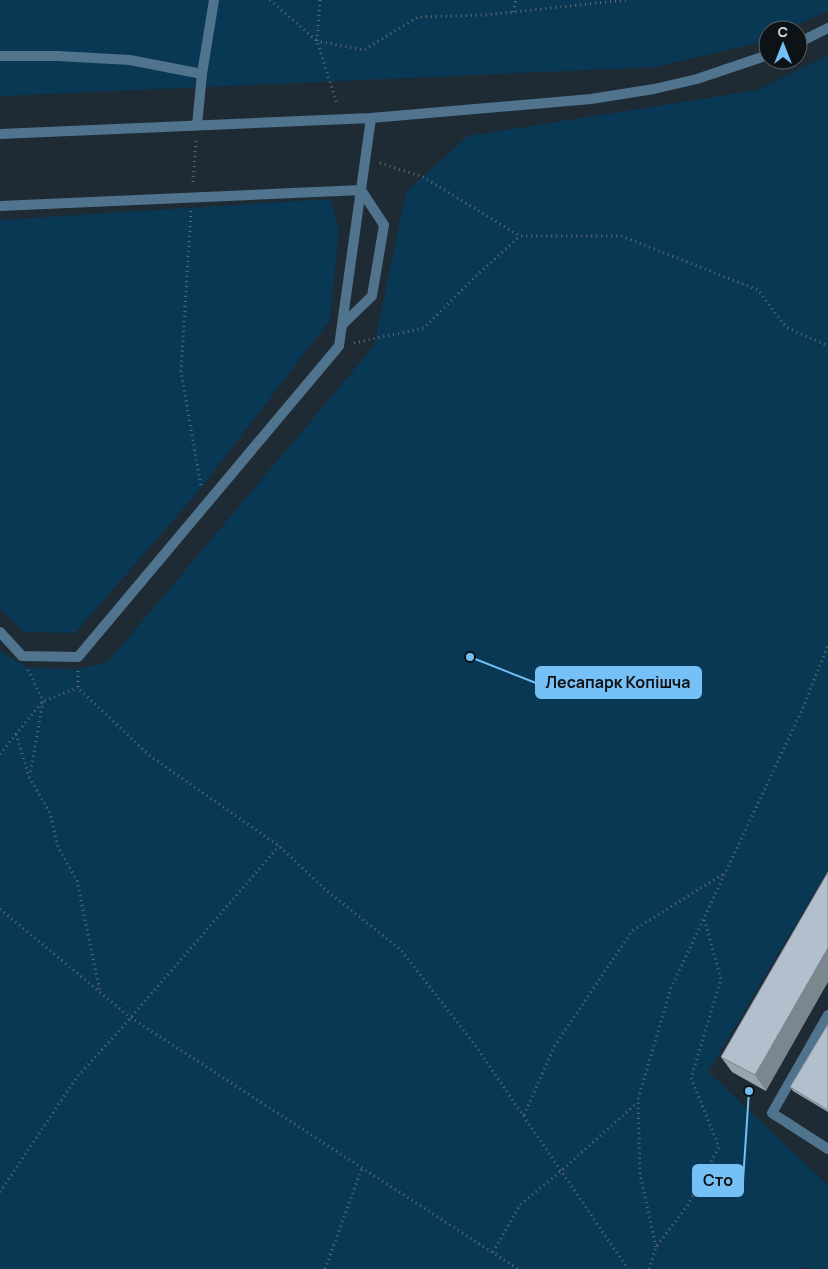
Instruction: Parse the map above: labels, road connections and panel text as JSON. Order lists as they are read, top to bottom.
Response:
{
  "places": ["Лесапарк Копішча", "Сто"],
  "north": "top"
}
